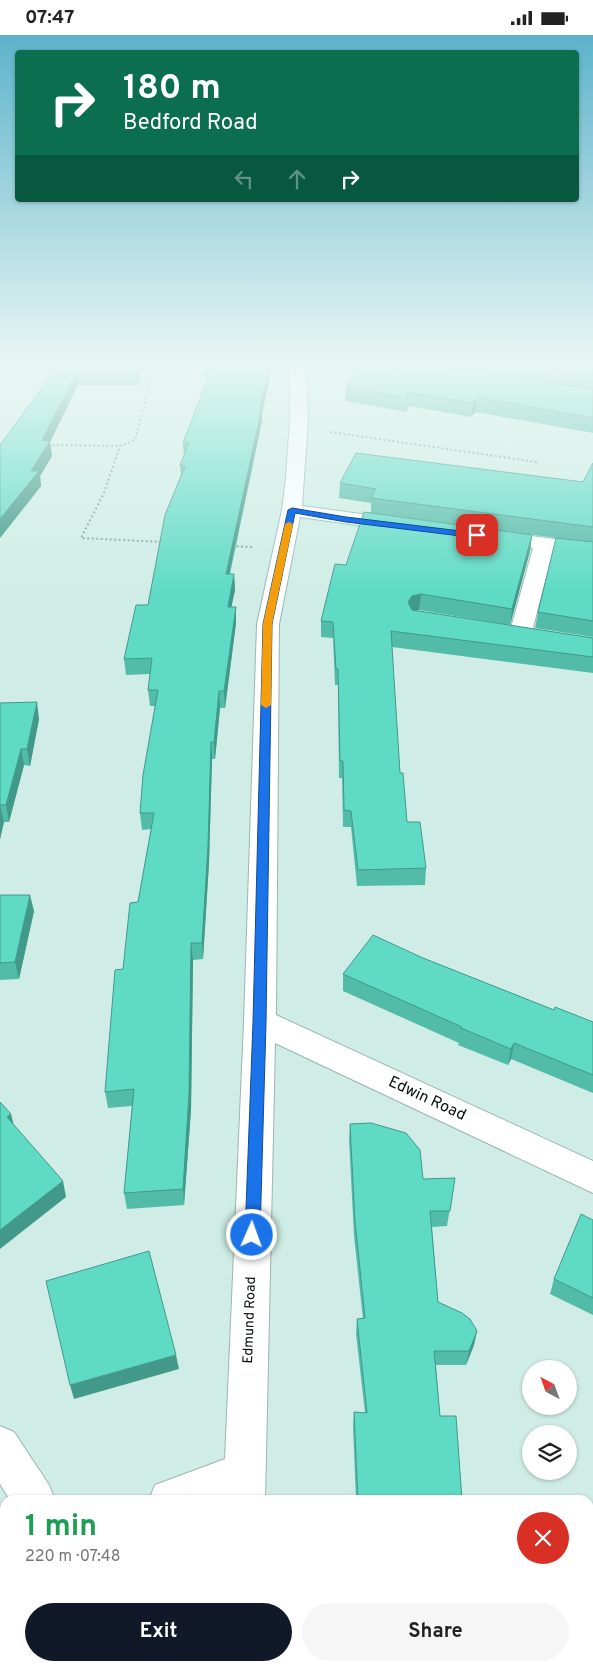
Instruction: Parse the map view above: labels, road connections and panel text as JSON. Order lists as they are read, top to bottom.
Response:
{
  "streets": {
    "street": ["Edwin Road", "Edmund Road"]
  },
  "crossings": [
    ["Edwin Road", "Edmund Road"]
  ],
  "north": "top left",
  "page": {
    "status": "07:47",
    "turn": ["180 m", "Bedford Road"],
    "heading": ["1 min", "220 m · 07:48"],
    "buttons": ["Exit", "Share"]
  }
}
